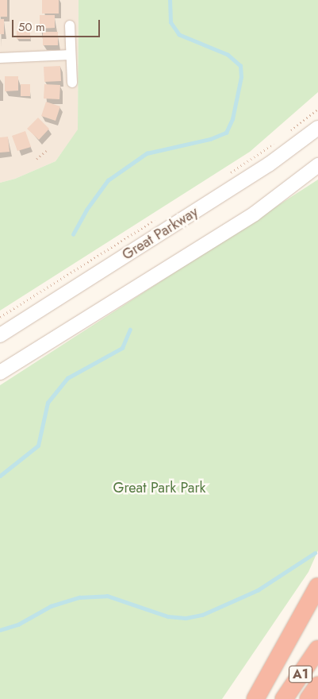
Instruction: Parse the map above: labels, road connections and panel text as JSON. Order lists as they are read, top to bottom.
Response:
{
  "streets": {
    "highway": ["A1"],
    "street": ["Great Parkway"]
  },
  "parks": ["Great Park Park"],
  "scale_bar": "50 m"
}
